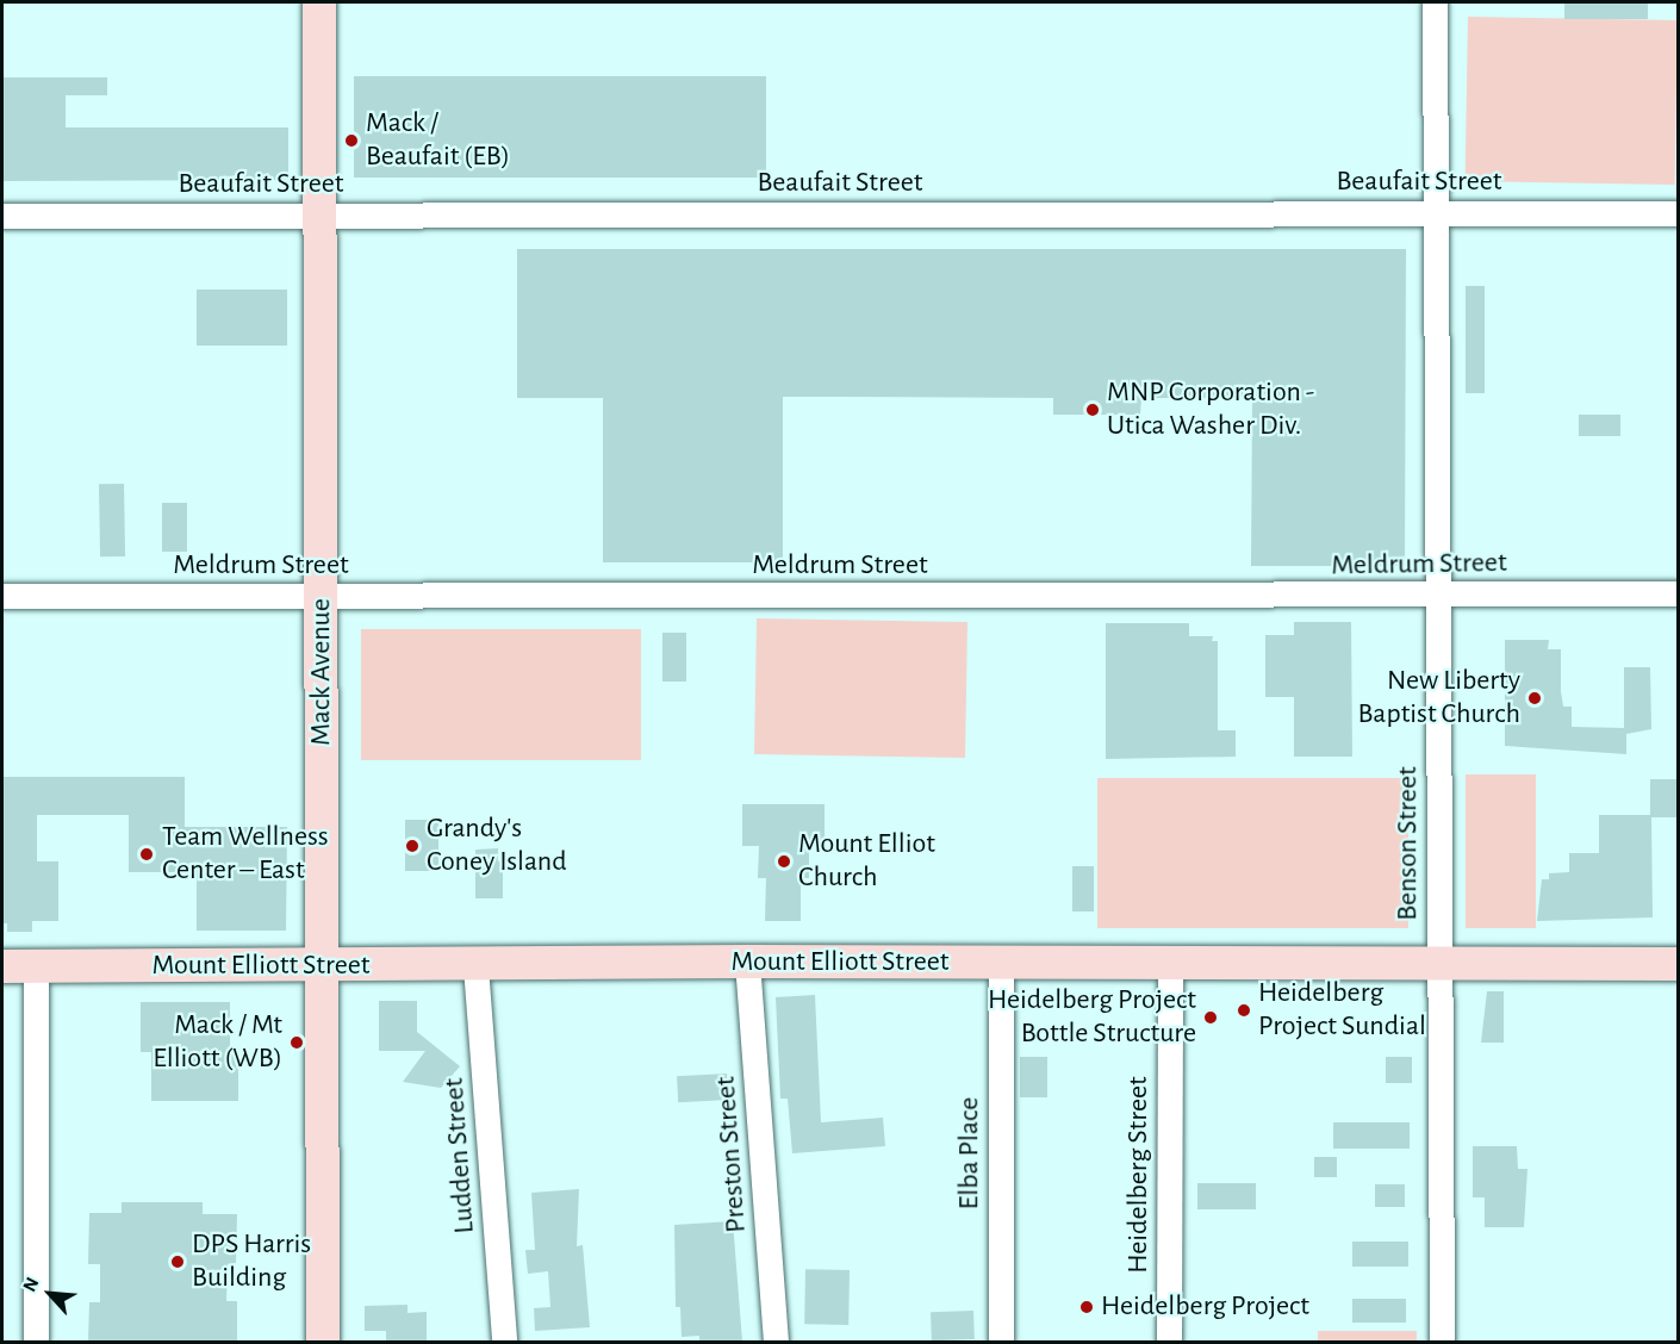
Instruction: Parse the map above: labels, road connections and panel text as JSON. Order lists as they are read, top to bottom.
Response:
{
  "streets": {
    "main road": ["Mack Avenue", "Mount Elliott Street"],
    "street": [
      "Beaufait Street",
      "Meldrum Street",
      "Benson Street",
      "Elba Place",
      "Preston Street",
      "Ludden Street",
      "Heidelberg Street"
    ]
  },
  "crossings": [
    ["Beaufait Street", "Mack Avenue"],
    ["Beaufait Street", "Benson Street"],
    ["Meldrum Street", "Mack Avenue"],
    ["Meldrum Street", "Benson Street"],
    ["Mack Avenue", "Mount Elliott Street"],
    ["Benson Street", "Mount Elliott Street"],
    ["Mount Elliott Street", "Elba Place"],
    ["Mount Elliott Street", "Preston Street"],
    ["Mount Elliott Street", "Ludden Street"],
    ["Mount Elliott Street", "Heidelberg Street"]
  ],
  "places": [
    "Mack / Beaufait (EB)",
    "MNP Corporation - Utica Washer Div.",
    "New Liberty Baptist Church",
    "Grandy's Coney Island",
    "Team Wellness Center – East",
    "Mount Elliot Church",
    "Heidelberg Project Sundial",
    "Heidelberg Project Bottle Structure",
    "Mack / Mt Elliott (WB)",
    "DPS Harris Building",
    "Heidelberg Project"
  ],
  "north": "top left"
}
